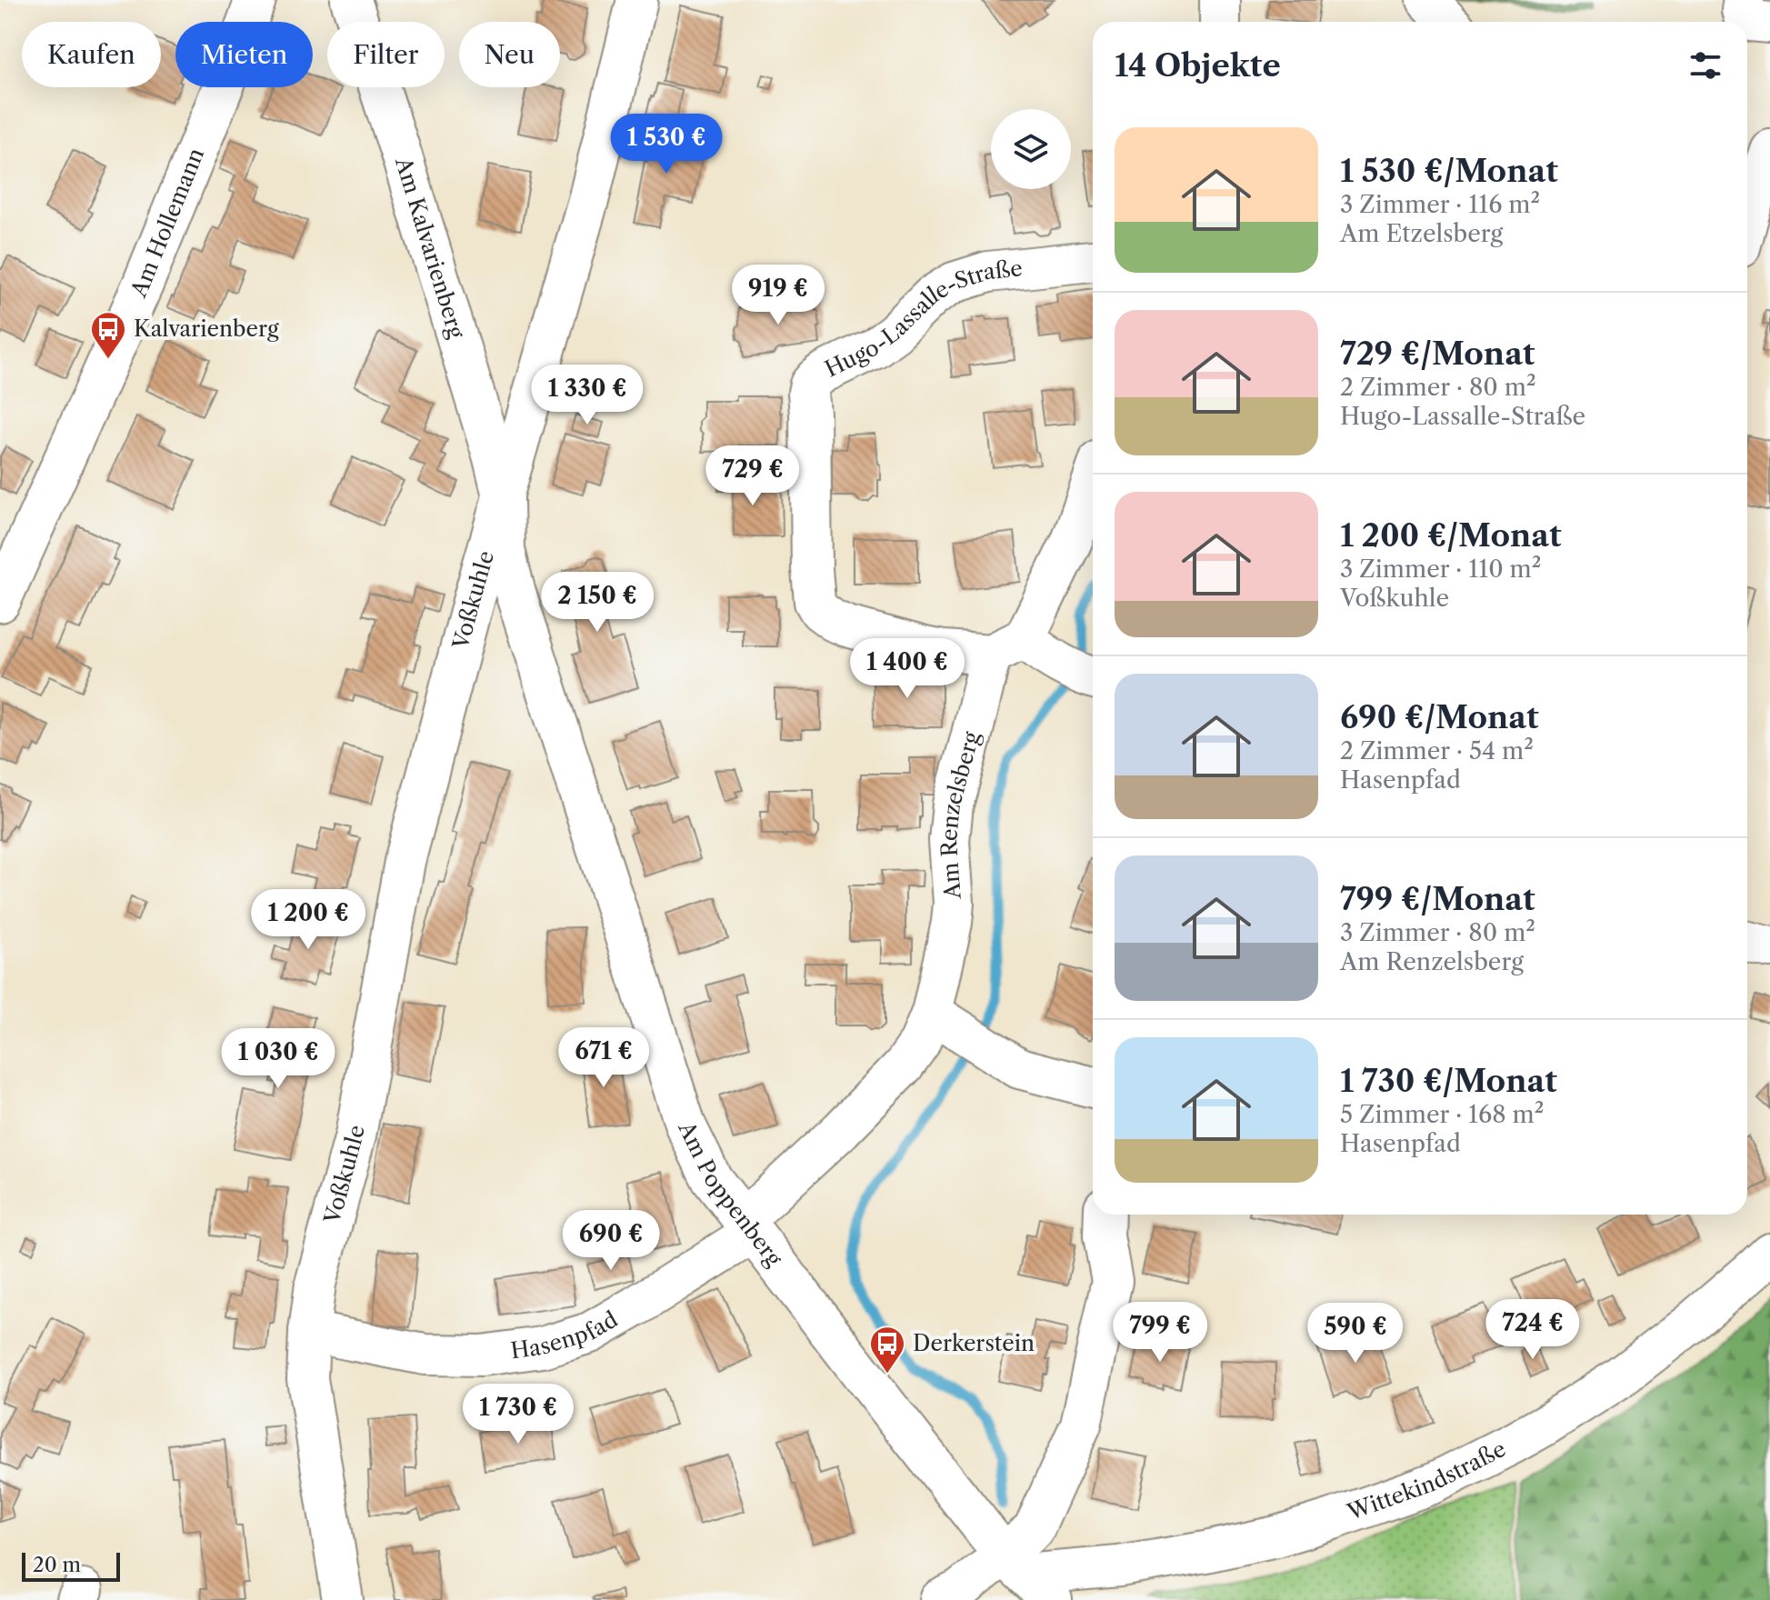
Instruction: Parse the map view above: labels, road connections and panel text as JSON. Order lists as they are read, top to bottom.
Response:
{
  "streets": {
    "street": [
      "Am Hollemann",
      "Am Kalvarienberg",
      "Hugo-Lassalle-Straße",
      "Voßkuhle",
      "Am Renzelsberg",
      "Am Poppenberg",
      "Hasenpfad",
      "Wittekindstraße"
    ]
  },
  "crossings": [
    ["Am Kalvarienberg", "Voßkuhle"],
    ["Am Kalvarienberg", "Am Poppenberg"],
    ["Hugo-Lassalle-Straße", "Am Renzelsberg"],
    ["Voßkuhle", "Am Poppenberg"],
    ["Voßkuhle", "Hasenpfad"],
    ["Am Renzelsberg", "Am Poppenberg"],
    ["Am Renzelsberg", "Hasenpfad"],
    ["Am Poppenberg", "Hasenpfad"],
    ["Am Poppenberg", "Wittekindstraße"]
  ],
  "places": {
    "bus stop": ["Kalvarienberg", "Derkerstein"]
  },
  "scale_bar": "20 m",
  "page": {
    "chip": [
      "Kaufen",
      "Mieten",
      "Filter",
      "Neu"
    ],
    "heading": "14 Objekte",
    "list": [
      {
        "name": "1 530 €/Monat",
        "note": "3 Zimmer · 116 m² · Am Etzelsberg"
      },
      {
        "name": "729 €/Monat",
        "note": "2 Zimmer · 80 m² · Hugo-Lassalle-Straße"
      },
      {
        "name": "1 200 €/Monat",
        "note": "3 Zimmer · 110 m² · Voßkuhle"
      },
      {
        "name": "690 €/Monat",
        "note": "2 Zimmer · 54 m² · Hasenpfad"
      },
      {
        "name": "799 €/Monat",
        "note": "3 Zimmer · 80 m² · Am Renzelsberg"
      },
      {
        "name": "1 730 €/Monat",
        "note": "5 Zimmer · 168 m² · Hasenpfad"
      }
    ],
    "price": [
      "1 530 €",
      "919 €",
      "1 330 €",
      "729 €",
      "2 150 €",
      "1 400 €",
      "1 200 €",
      "671 €",
      "1 030 €",
      "690 €",
      "724 €",
      "799 €",
      "590 €",
      "1 730 €"
    ],
    "scale": "20 m"
  }
}
